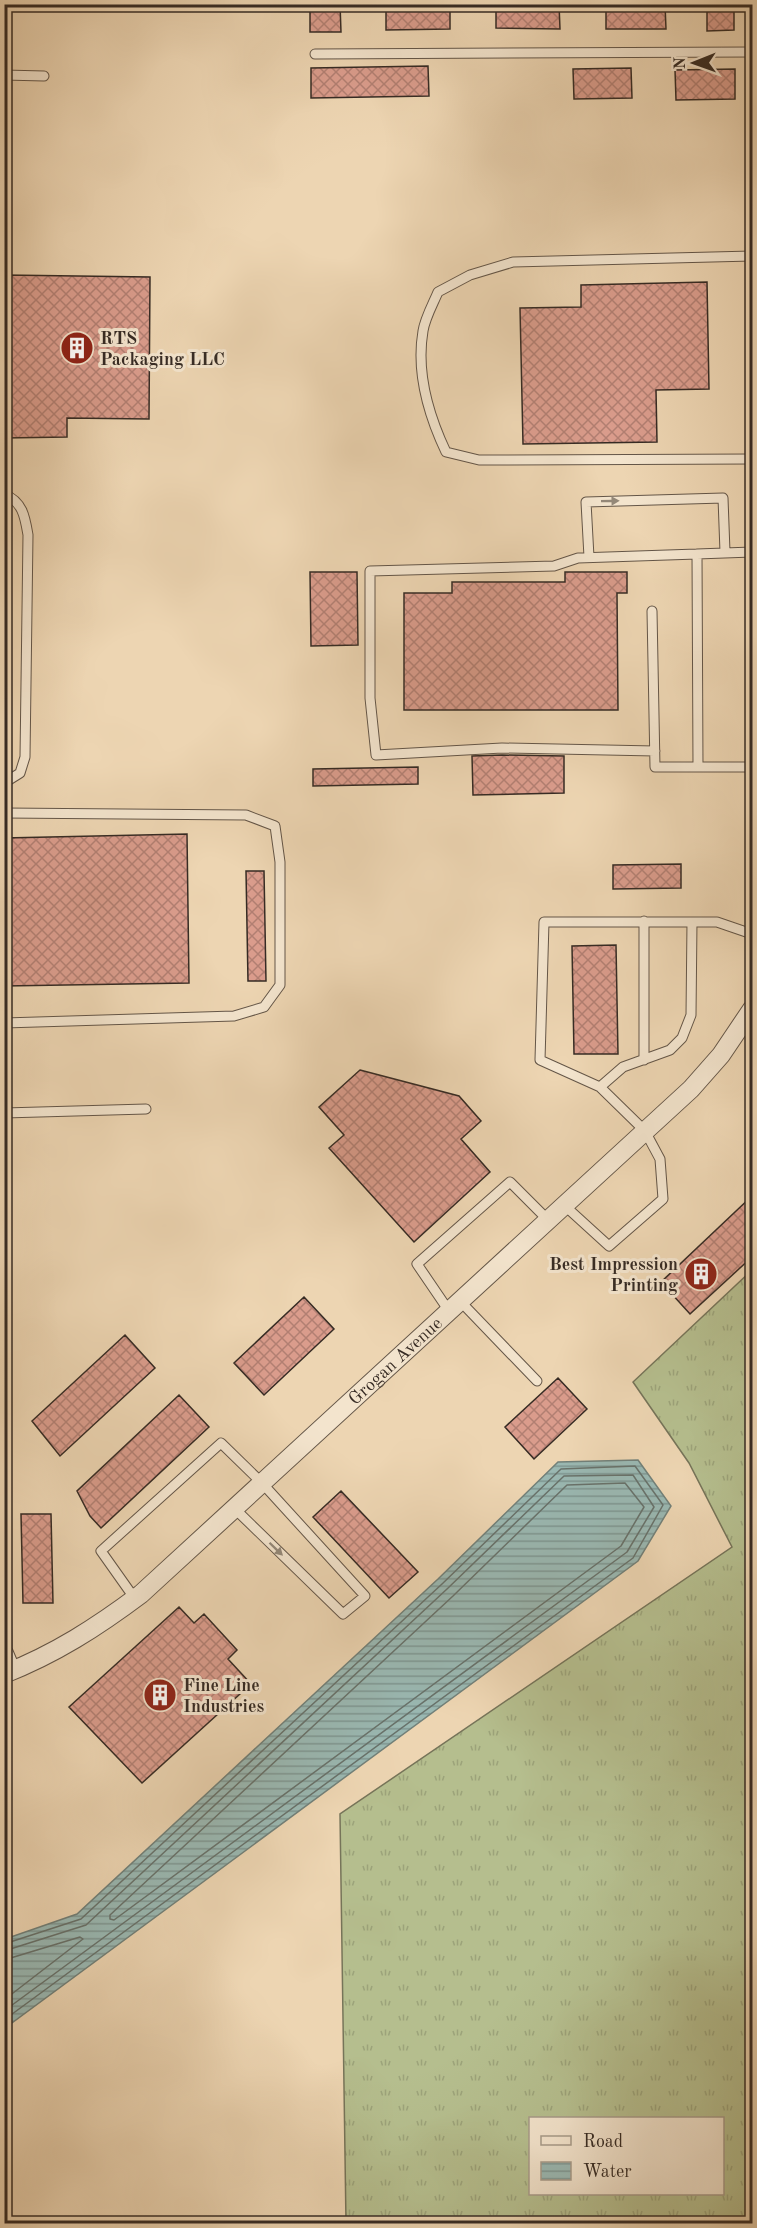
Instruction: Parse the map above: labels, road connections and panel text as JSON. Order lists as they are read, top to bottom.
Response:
{
  "streets": {
    "street": ["Grogan Avenue"]
  },
  "places": {
    "building": ["RTS Packaging LLC", "Best Impression Printing", "Fine Line Industries"]
  },
  "legend": ["Road", "Water"],
  "north": "left"
}
